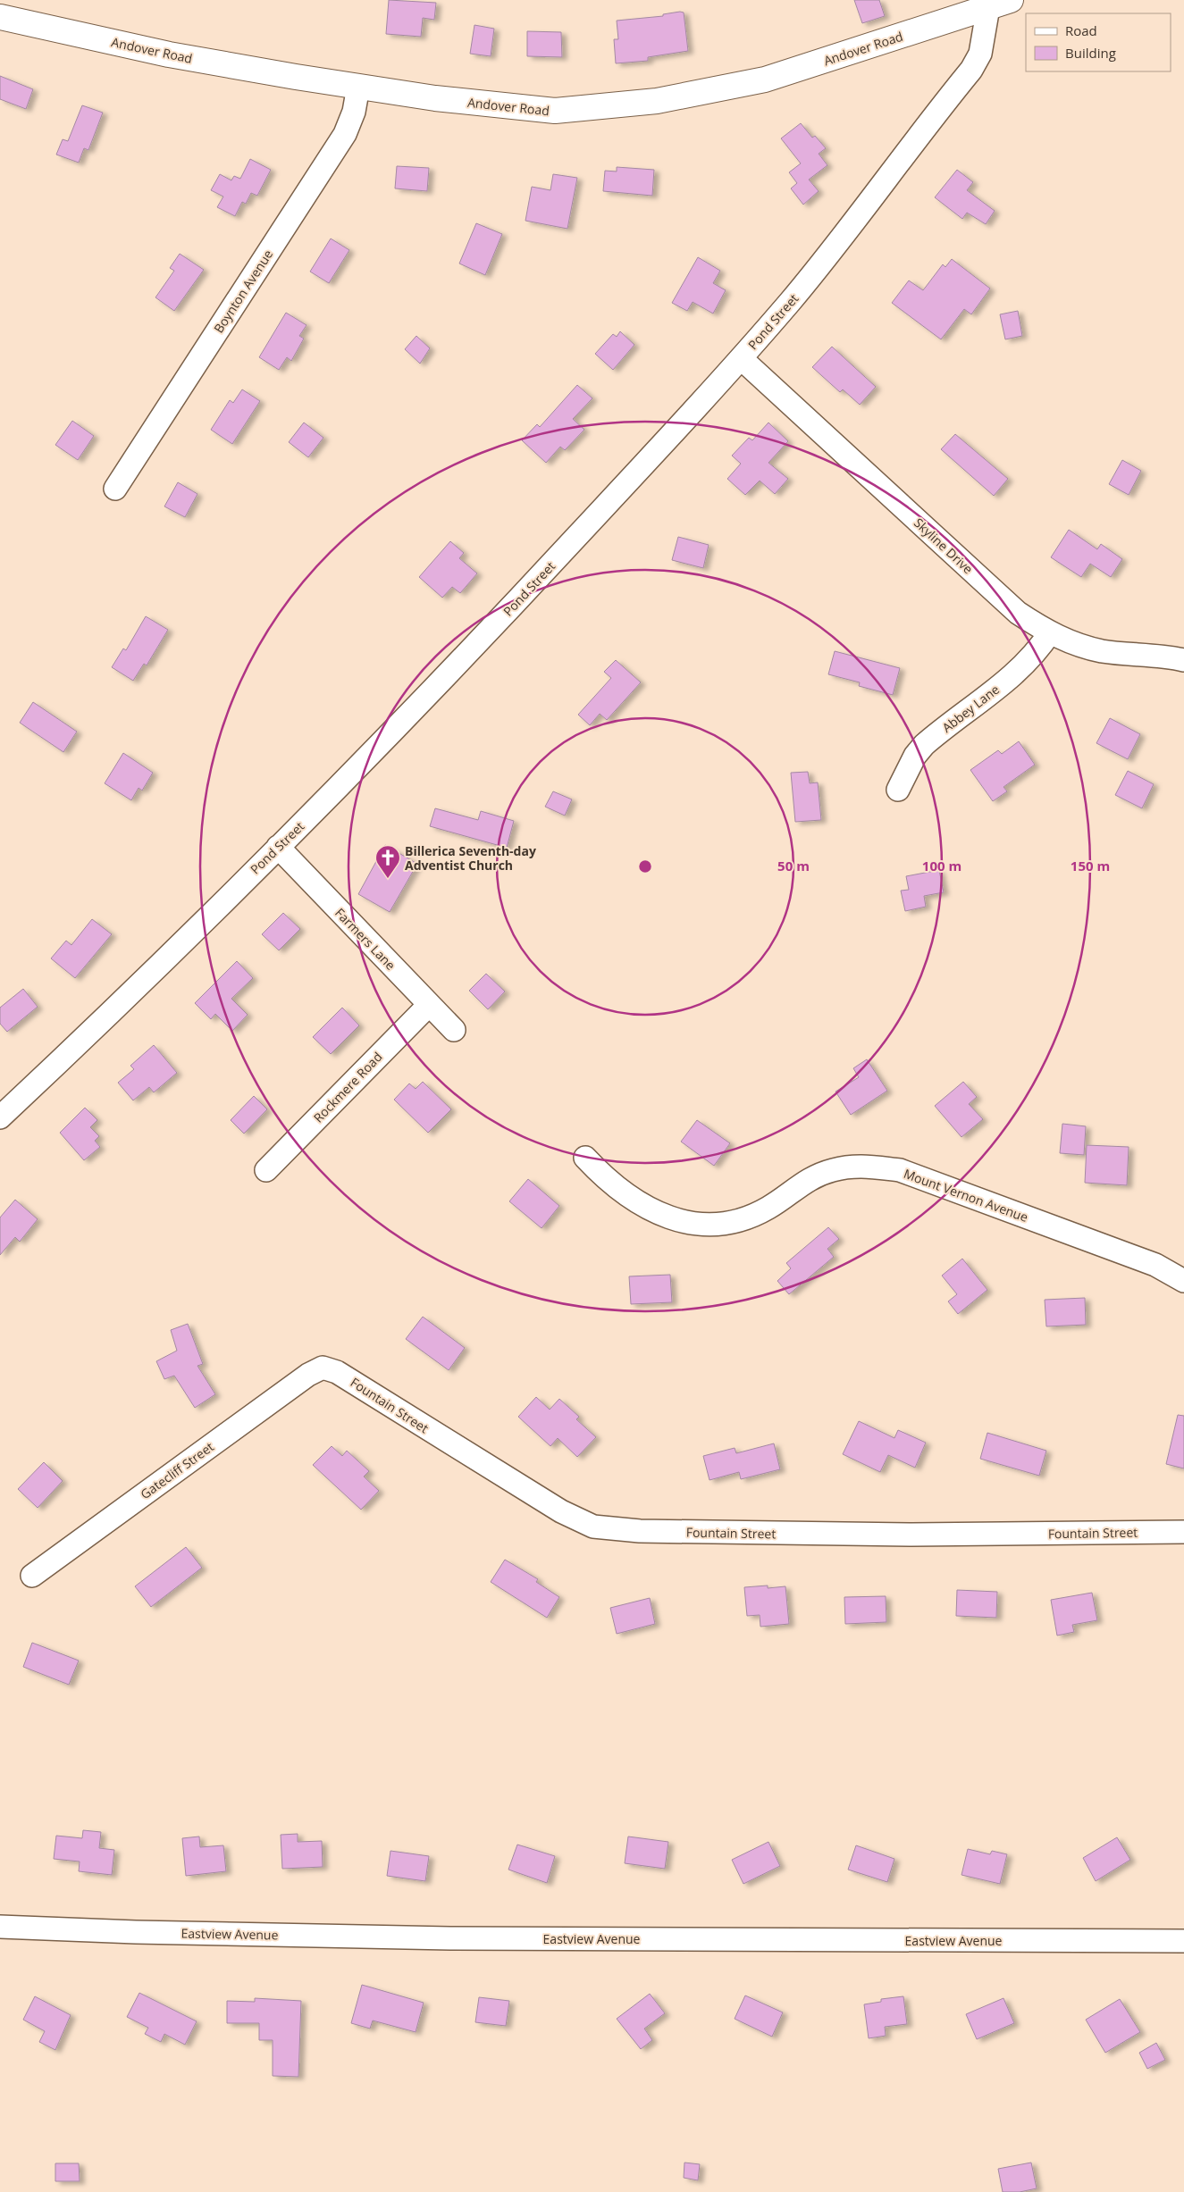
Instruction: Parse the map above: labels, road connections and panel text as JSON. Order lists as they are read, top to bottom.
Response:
{
  "streets": {
    "main road": ["Andover Road"],
    "street": [
      "Boynton Avenue",
      "Pond Street",
      "Skyline Drive",
      "Abbey Lane",
      "Farmers Lane",
      "Rockmere Road",
      "Mount Vernon Avenue",
      "Fountain Street",
      "Gatecliff Street",
      "Eastview Avenue"
    ]
  },
  "crossings": [
    ["Andover Road", "Boynton Avenue"],
    ["Andover Road", "Pond Street"],
    ["Pond Street", "Skyline Drive"],
    ["Pond Street", "Farmers Lane"],
    ["Skyline Drive", "Abbey Lane"],
    ["Farmers Lane", "Rockmere Road"],
    ["Fountain Street", "Gatecliff Street"]
  ],
  "places": {
    "church": ["Billerica Seventh-day Adventist Church"]
  },
  "legend": ["Road", "Building"],
  "rings": ["50 m", "100 m", "150 m"]
}
